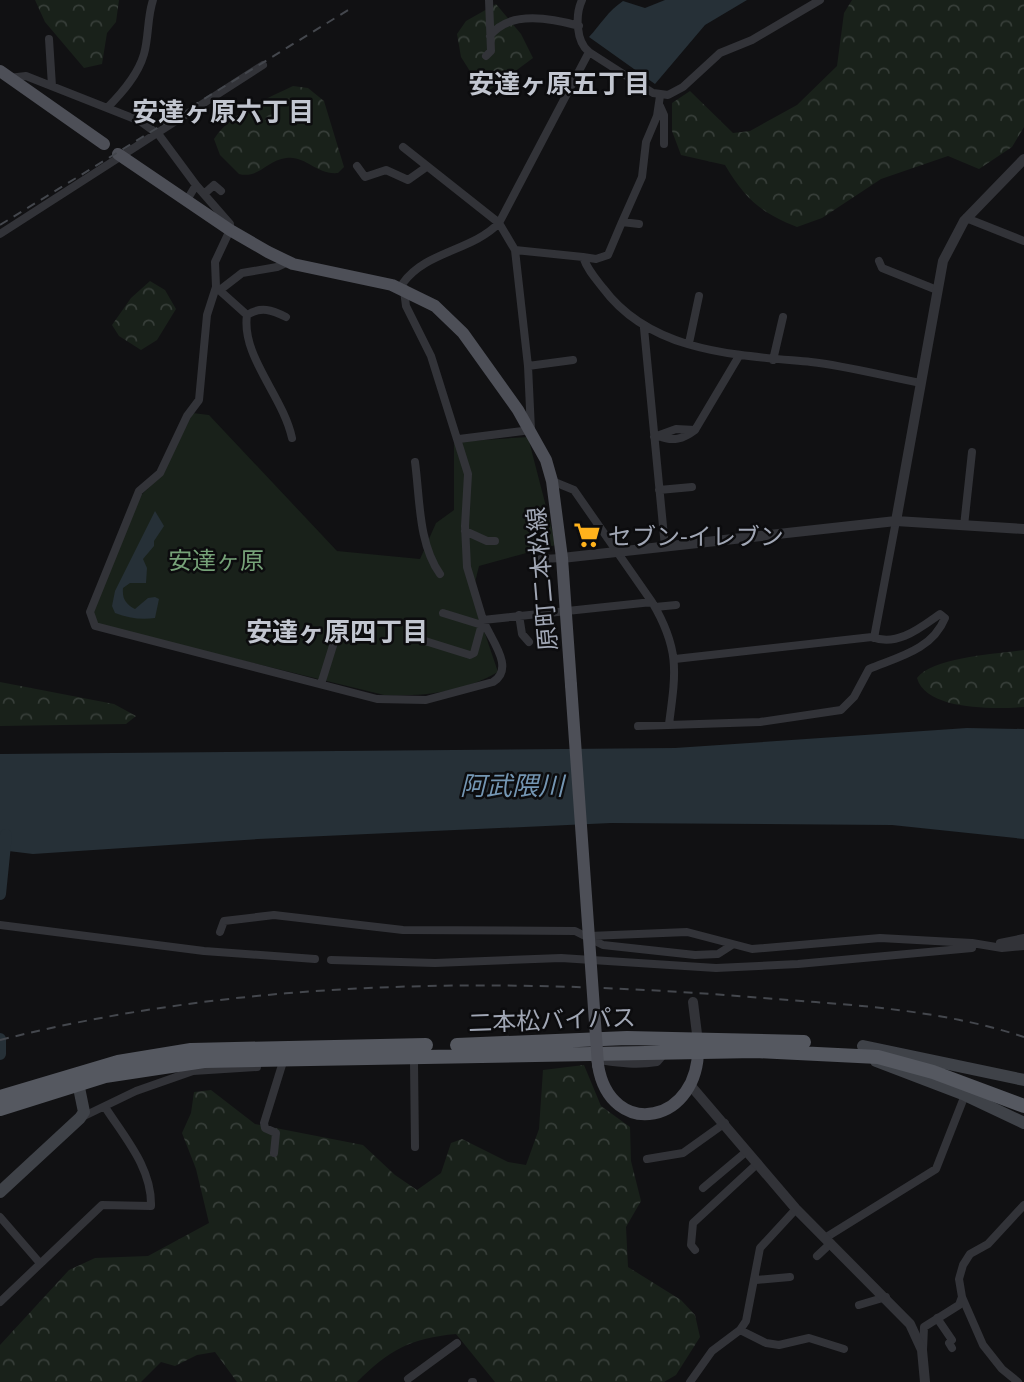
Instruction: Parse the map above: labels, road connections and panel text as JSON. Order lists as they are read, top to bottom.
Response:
{
  "streets": {
    "highway": ["二本松バイパス"],
    "main road": ["原町二本松線"]
  },
  "districts": ["安達ヶ原五丁目", "安達ヶ原六丁目", "安達ヶ原四丁目"],
  "water": ["阿武隈川"],
  "parks": ["安達ヶ原"],
  "places": {
    "supermarket": ["セブン-イレブン"]
  }
}
